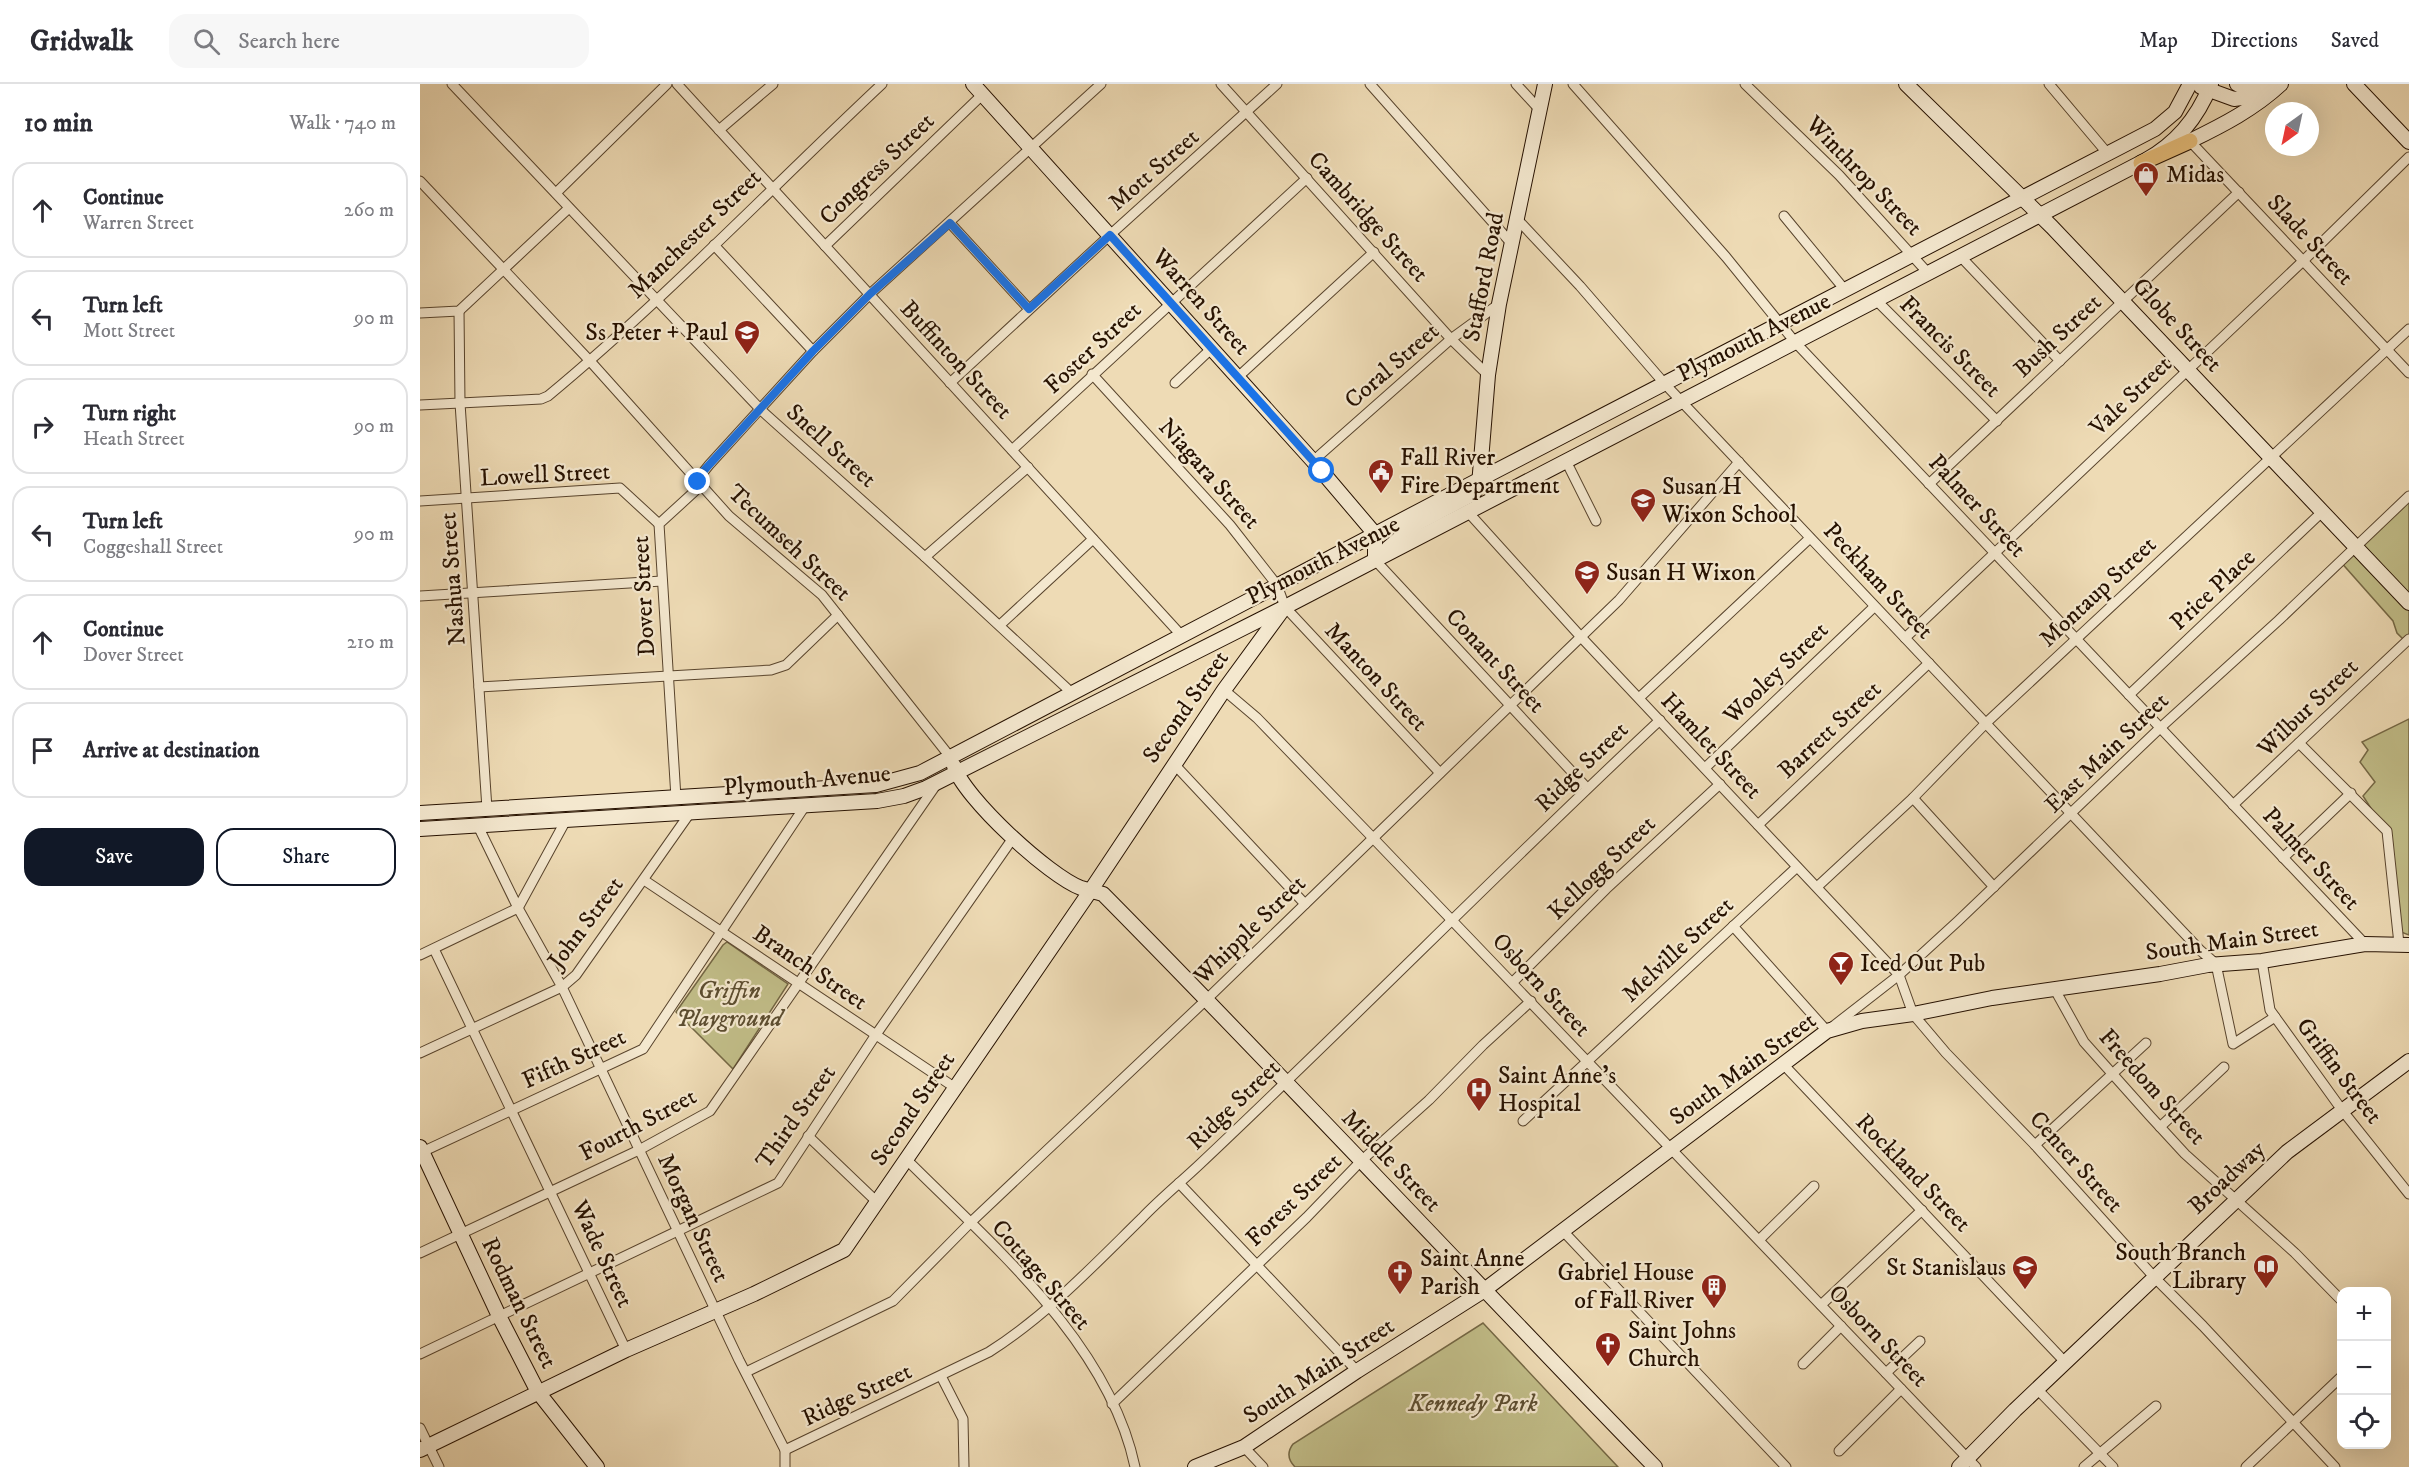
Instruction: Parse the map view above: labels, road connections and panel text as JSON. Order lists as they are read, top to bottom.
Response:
{
  "streets": {
    "main road": [
      "Stafford Road",
      "Warren Street",
      "Globe Street",
      "Plymouth Avenue",
      "Second Street",
      "South Main Street",
      "Middle Street",
      "Broadway",
      "Rodman Street"
    ],
    "street": [
      "Congress Street",
      "Mott Street",
      "Winthrop Street",
      "Cambridge Street",
      "Manchester Street",
      "Slade Street",
      "Bush Street",
      "Francis Street",
      "Foster Street",
      "Buffinton Street",
      "Coral Street",
      "Vale Street",
      "Snell Street",
      "Niagara Street",
      "Lowell Street",
      "Palmer Street",
      "Tecumseh Street",
      "Nashua Street",
      "Peckham Street",
      "Price Place",
      "Montaup Street",
      "Dover Street",
      "Conant Street",
      "Wooley Street",
      "Manton Street",
      "Wilbur Street",
      "Barrett Street",
      "Hamlet Street",
      "East Main Street",
      "Ridge Street",
      "Kellogg Street",
      "John Street",
      "Whipple Street",
      "Melville Street",
      "Branch Street",
      "Osborn Street",
      "Fifth Street",
      "Griffin Street",
      "Freedom Street",
      "Third Street",
      "Fourth Street",
      "Center Street",
      "Rockland Street",
      "Forest Street",
      "Morgan Street",
      "Wade Street",
      "Cottage Street"
    ]
  },
  "crossings": [
    ["Congress Street", "Warren Street"],
    ["Congress Street", "Buffinton Street"],
    ["Mott Street", "Cambridge Street"],
    ["Mott Street", "Warren Street"],
    ["Mott Street", "Buffinton Street"],
    ["Winthrop Street", "Plymouth Avenue"],
    ["Cambridge Street", "Stafford Road"],
    ["Cambridge Street", "Foster Street"],
    ["Cambridge Street", "Coral Street"],
    ["Manchester Street", "Buffinton Street"],
    ["Manchester Street", "Snell Street"],
    ["Manchester Street", "Tecumseh Street"],
    ["Manchester Street", "Nashua Street"],
    ["Slade Street", "Bush Street"],
    ["Slade Street", "Vale Street"],
    ["Slade Street", "Montaup Street"],
    ["Stafford Road", "Plymouth Avenue"],
    ["Stafford Road", "Coral Street"],
    ["Stafford Road", "Peckham Street"],
    ["Warren Street", "Plymouth Avenue"],
    ["Warren Street", "Foster Street"],
    ["Warren Street", "Coral Street"],
    ["Warren Street", "Dover Street"],
    ["Globe Street", "Bush Street"],
    ["Globe Street", "Plymouth Avenue"],
    ["Globe Street", "Vale Street"],
    ["Globe Street", "Price Place"],
    ["Globe Street", "Montaup Street"],
    ["Globe Street", "East Main Street"],
    ["Bush Street", "Francis Street"],
    ["Bush Street", "Palmer Street"],
    ["Plymouth Avenue", "Francis Street"],
    ["Plymouth Avenue", "Buffinton Street"],
    ["Plymouth Avenue", "Snell Street"],
    ["Plymouth Avenue", "Niagara Street"],
    ["Plymouth Avenue", "Palmer Street"],
    ["Plymouth Avenue", "Tecumseh Street"],
    ["Plymouth Avenue", "Nashua Street"],
    ["Plymouth Avenue", "Peckham Street"],
    ["Plymouth Avenue", "Dover Street"],
    ["Plymouth Avenue", "Conant Street"],
    ["Plymouth Avenue", "Manton Street"],
    ["Plymouth Avenue", "Second Street"],
    ["Plymouth Avenue", "Hamlet Street"],
    ["Plymouth Avenue", "John Street"],
    ["Plymouth Avenue", "Fifth Street"],
    ["Plymouth Avenue", "Fourth Street"],
    ["Plymouth Avenue", "Middle Street"],
    ["Plymouth Avenue", "Morgan Street"],
    ["Foster Street", "Buffinton Street"],
    ["Foster Street", "Niagara Street"],
    ["Buffinton Street", "Dover Street"],
    ["Vale Street", "Palmer Street"],
    ["Vale Street", "Peckham Street"],
    ["Snell Street", "Dover Street"],
    ["Niagara Street", "Manton Street"],
    ["Niagara Street", "Second Street"],
    ["Lowell Street", "Nashua Street"],
    ["Lowell Street", "Dover Street"],
    ["Palmer Street", "Price Place"],
    ["Palmer Street", "Montaup Street"],
    ["Palmer Street", "Wilbur Street"],
    ["Palmer Street", "East Main Street"],
    ["Palmer Street", "South Main Street"],
    ["Tecumseh Street", "Dover Street"],
    ["Peckham Street", "Montaup Street"],
    ["Peckham Street", "Wooley Street"],
    ["Peckham Street", "Barrett Street"],
    ["Peckham Street", "East Main Street"],
    ["Peckham Street", "Whipple Street"],
    ["Peckham Street", "South Main Street"],
    ["Montaup Street", "Hamlet Street"],
    ["Conant Street", "Ridge Street"],
    ["Conant Street", "Whipple Street"],
    ["Wooley Street", "Hamlet Street"],
    ["Manton Street", "Second Street"],
    ["Manton Street", "Whipple Street"],
    ["Second Street", "Branch Street"],
    ["Second Street", "Osborn Street"],
    ["Second Street", "Middle Street"],
    ["Second Street", "Morgan Street"],
    ["Second Street", "Wade Street"],
    ["Second Street", "Cottage Street"],
    ["Second Street", "Rodman Street"],
    ["Barrett Street", "Hamlet Street"],
    ["Hamlet Street", "East Main Street"],
    ["Hamlet Street", "Ridge Street"],
    ["Hamlet Street", "Kellogg Street"],
    ["Hamlet Street", "Whipple Street"],
    ["Hamlet Street", "South Main Street"],
    ["Hamlet Street", "Melville Street"],
    ["Hamlet Street", "Center Street"],
    ["East Main Street", "South Main Street"],
    ["Ridge Street", "Osborn Street"],
    ["Ridge Street", "Middle Street"],
    ["Ridge Street", "Morgan Street"],
    ["Ridge Street", "Cottage Street"],
    ["Kellogg Street", "Osborn Street"],
    ["John Street", "Branch Street"],
    ["John Street", "Morgan Street"],
    ["John Street", "Wade Street"],
    ["Whipple Street", "Osborn Street"],
    ["Whipple Street", "Middle Street"],
    ["Whipple Street", "Morgan Street"],
    ["Whipple Street", "Cottage Street"],
    ["South Main Street", "Osborn Street"],
    ["South Main Street", "Griffin Street"],
    ["South Main Street", "Freedom Street"],
    ["South Main Street", "Middle Street"],
    ["South Main Street", "Center Street"],
    ["South Main Street", "Rockland Street"],
    ["Melville Street", "Osborn Street"],
    ["Branch Street", "Fifth Street"],
    ["Branch Street", "Third Street"],
    ["Branch Street", "Fourth Street"],
    ["Osborn Street", "Broadway"],
    ["Osborn Street", "Forest Street"],
    ["Fifth Street", "Morgan Street"],
    ["Fifth Street", "Wade Street"],
    ["Fifth Street", "Rodman Street"],
    ["Griffin Street", "Broadway"],
    ["Freedom Street", "Broadway"],
    ["Third Street", "Middle Street"],
    ["Third Street", "Morgan Street"],
    ["Third Street", "Wade Street"],
    ["Third Street", "Rodman Street"],
    ["Fourth Street", "Morgan Street"],
    ["Fourth Street", "Wade Street"],
    ["Fourth Street", "Rodman Street"],
    ["Middle Street", "Forest Street"],
    ["Center Street", "Broadway"],
    ["Rockland Street", "Broadway"],
    ["Forest Street", "Cottage Street"]
  ],
  "parks": ["Griffin Playground", "Kennedy Park"],
  "places": {
    "shop": ["Midas"],
    "school or university": [
      "Ss Peter + Paul",
      "Susan H Wixon School",
      "Susan H Wixon",
      "St Stanislaus"
    ],
    "public building": ["Fall River Fire Department"],
    "bar": ["Iced Out Pub"],
    "hospital": ["Saint Anne's Hospital"],
    "library": ["South Branch Library"],
    "church": ["Saint Anne Parish", "Saint Johns Church"],
    "building": ["Gabriel House of Fall River"]
  },
  "north": "bottom left",
  "page": {
    "header": "Gridwalk",
    "search": "Search here",
    "nav": ["Map", "Directions", "Saved"],
    "heading": ["10 min", "Walk · 740 m"],
    "list": [
      ["Continue", "Warren Street", "260 m"],
      ["Turn left", "Mott Street", "90 m"],
      ["Turn right", "Heath Street", "90 m"],
      ["Turn left", "Coggeshall Street", "90 m"],
      ["Continue", "Dover Street", "210 m"],
      "Arrive at destination"
    ],
    "buttons": ["Save", "Share"],
    "map_buttons": ["+", "−"]
  }
}
